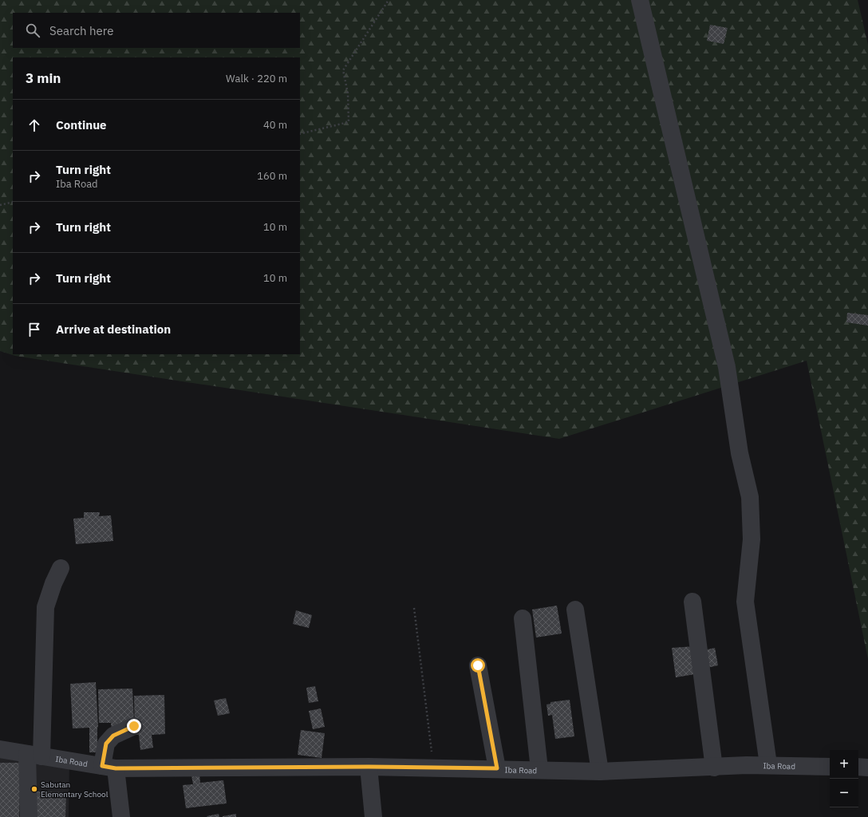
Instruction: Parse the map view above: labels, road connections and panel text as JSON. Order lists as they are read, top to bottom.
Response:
{
  "streets": {
    "street": ["Iba Road"]
  },
  "places": ["Sabutan Elementary School"],
  "page": {
    "search": "Search here",
    "heading": ["3 min", "Walk · 220 m"],
    "list": [
      ["Continue", "40 m"],
      ["Turn right", "Iba Road", "160 m"],
      ["Turn right", "10 m"],
      ["Turn right", "10 m"],
      "Arrive at destination"
    ],
    "map_buttons": ["+", "−"]
  }
}
